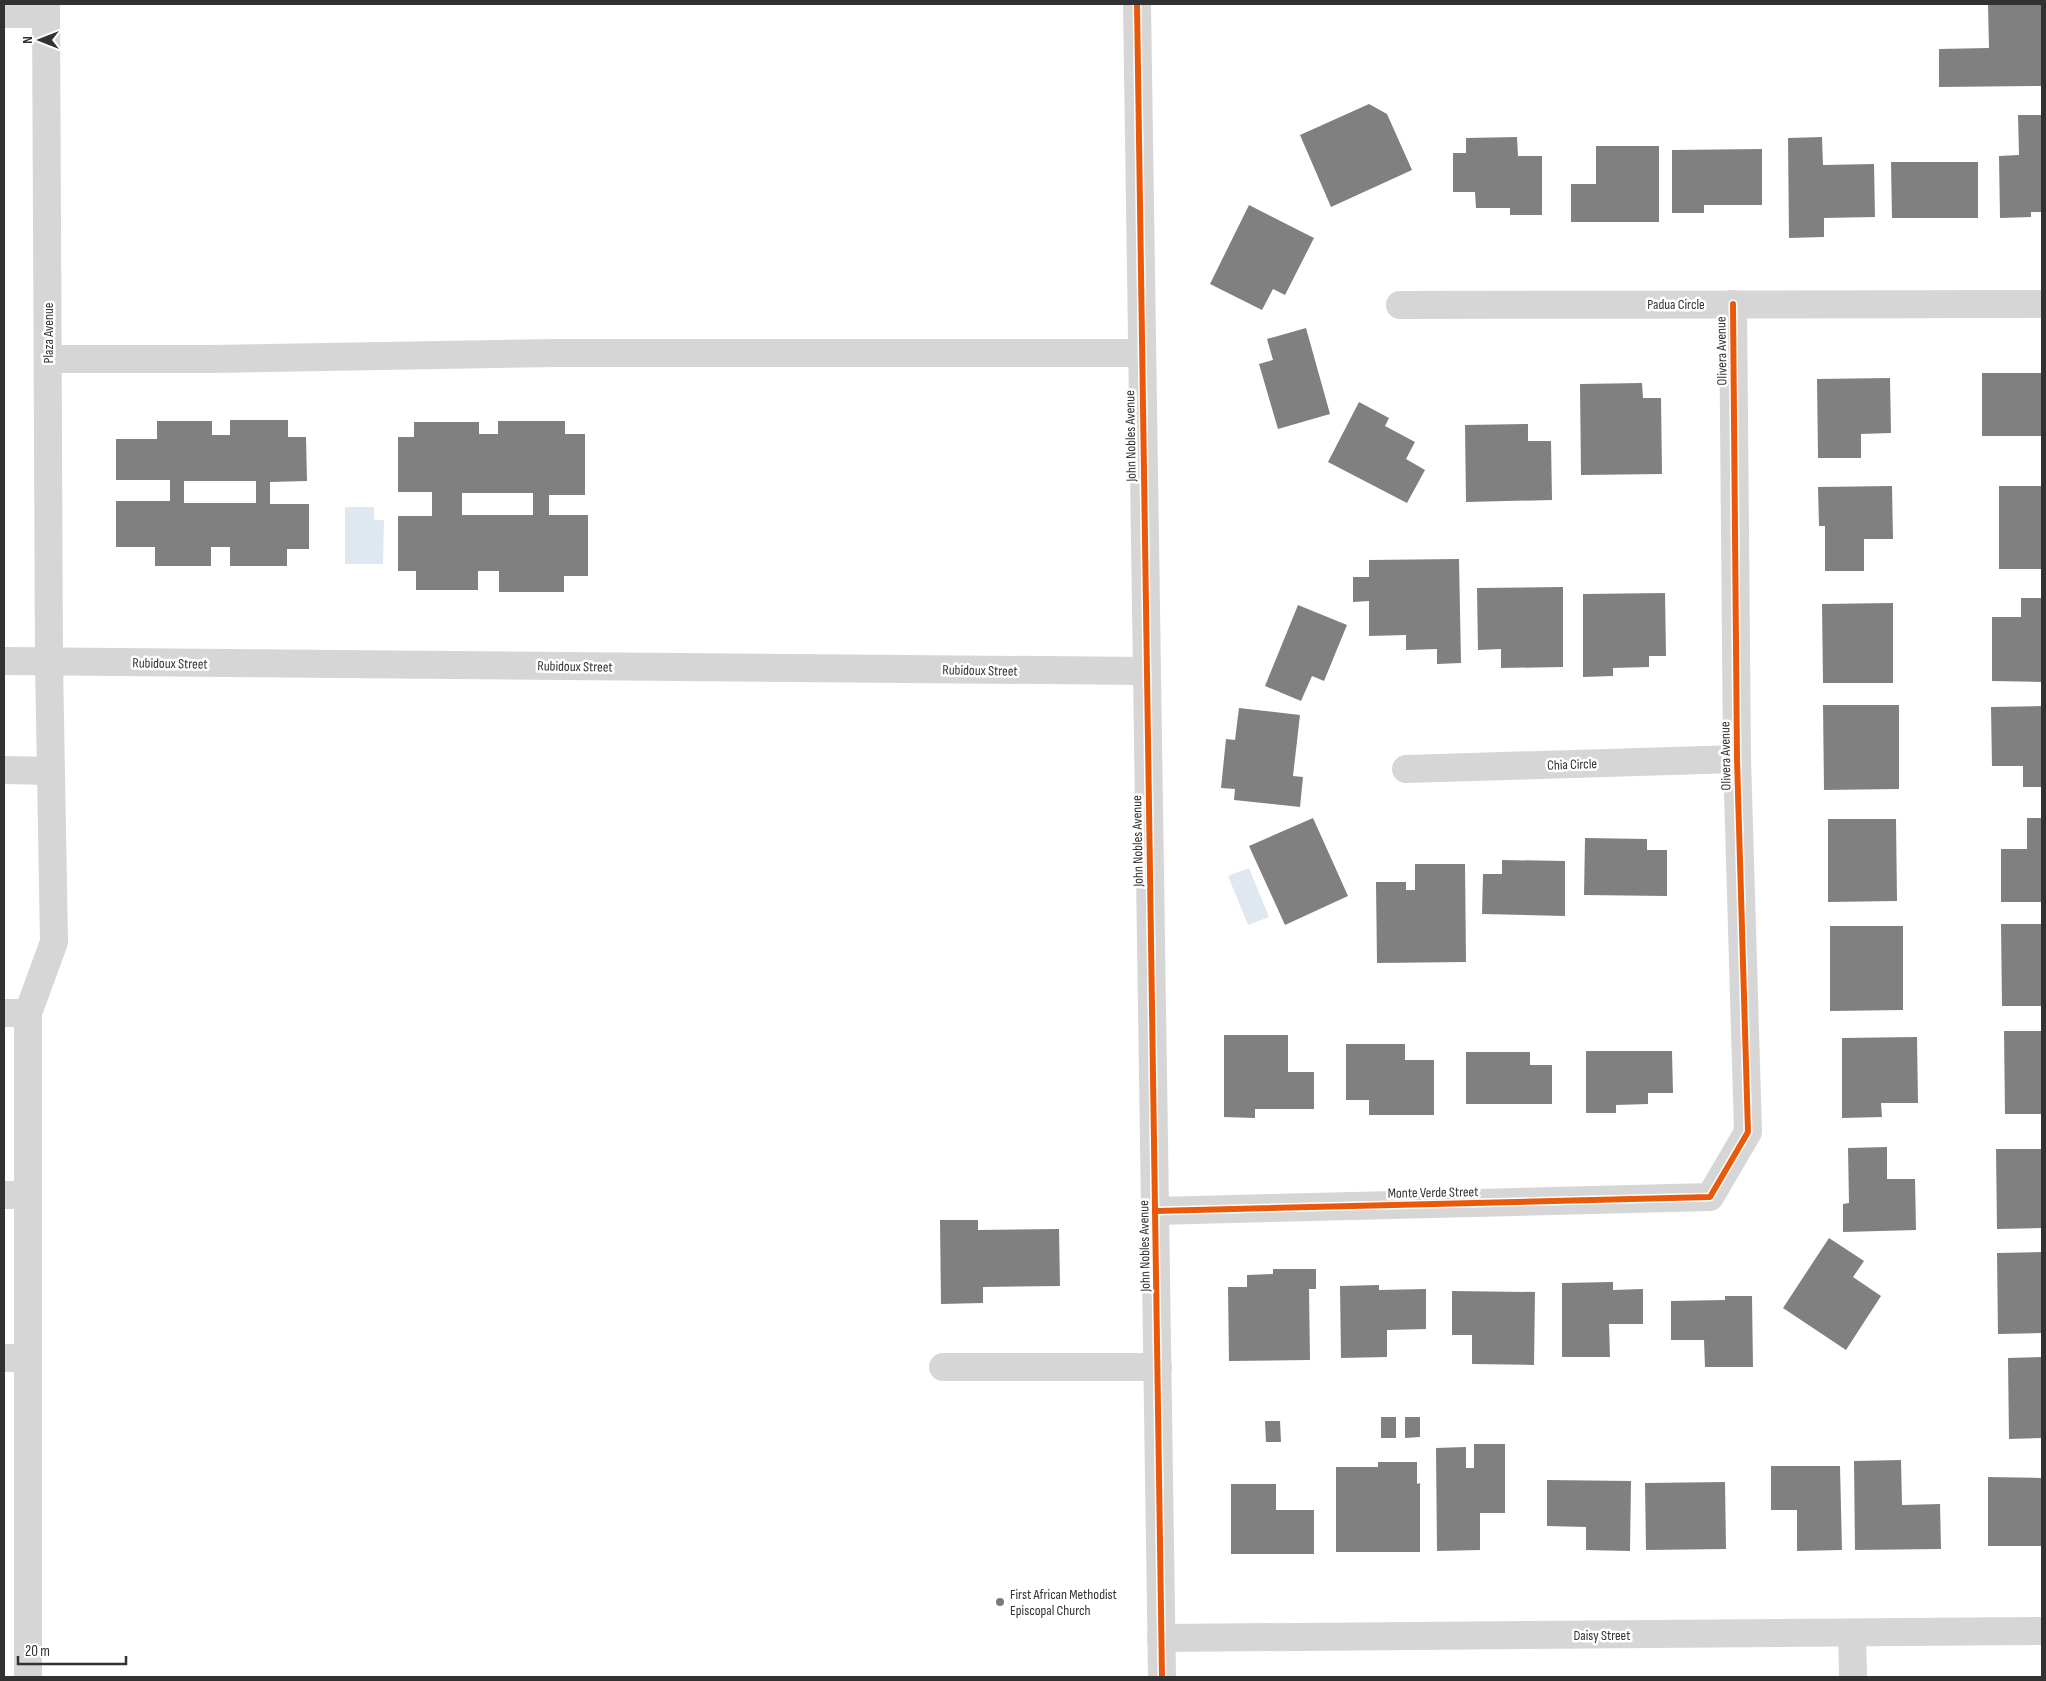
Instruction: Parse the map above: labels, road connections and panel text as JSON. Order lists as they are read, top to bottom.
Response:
{
  "streets": {
    "street": [
      "Padua Circle",
      "Plaza Avenue",
      "Olivera Avenue",
      "John Nobles Avenue",
      "Rubidoux Street",
      "Chia Circle",
      "Monte Verde Street",
      "Daisy Street"
    ]
  },
  "crossings": [
    ["Padua Circle", "Olivera Avenue"],
    ["Plaza Avenue", "Rubidoux Street"],
    ["Olivera Avenue", "Chia Circle"],
    ["Olivera Avenue", "Monte Verde Street"],
    ["John Nobles Avenue", "Rubidoux Street"],
    ["John Nobles Avenue", "Monte Verde Street"],
    ["John Nobles Avenue", "Daisy Street"]
  ],
  "places": ["First African Methodist Episcopal Church"],
  "scale_bar": "20 m",
  "north": "left"
}
